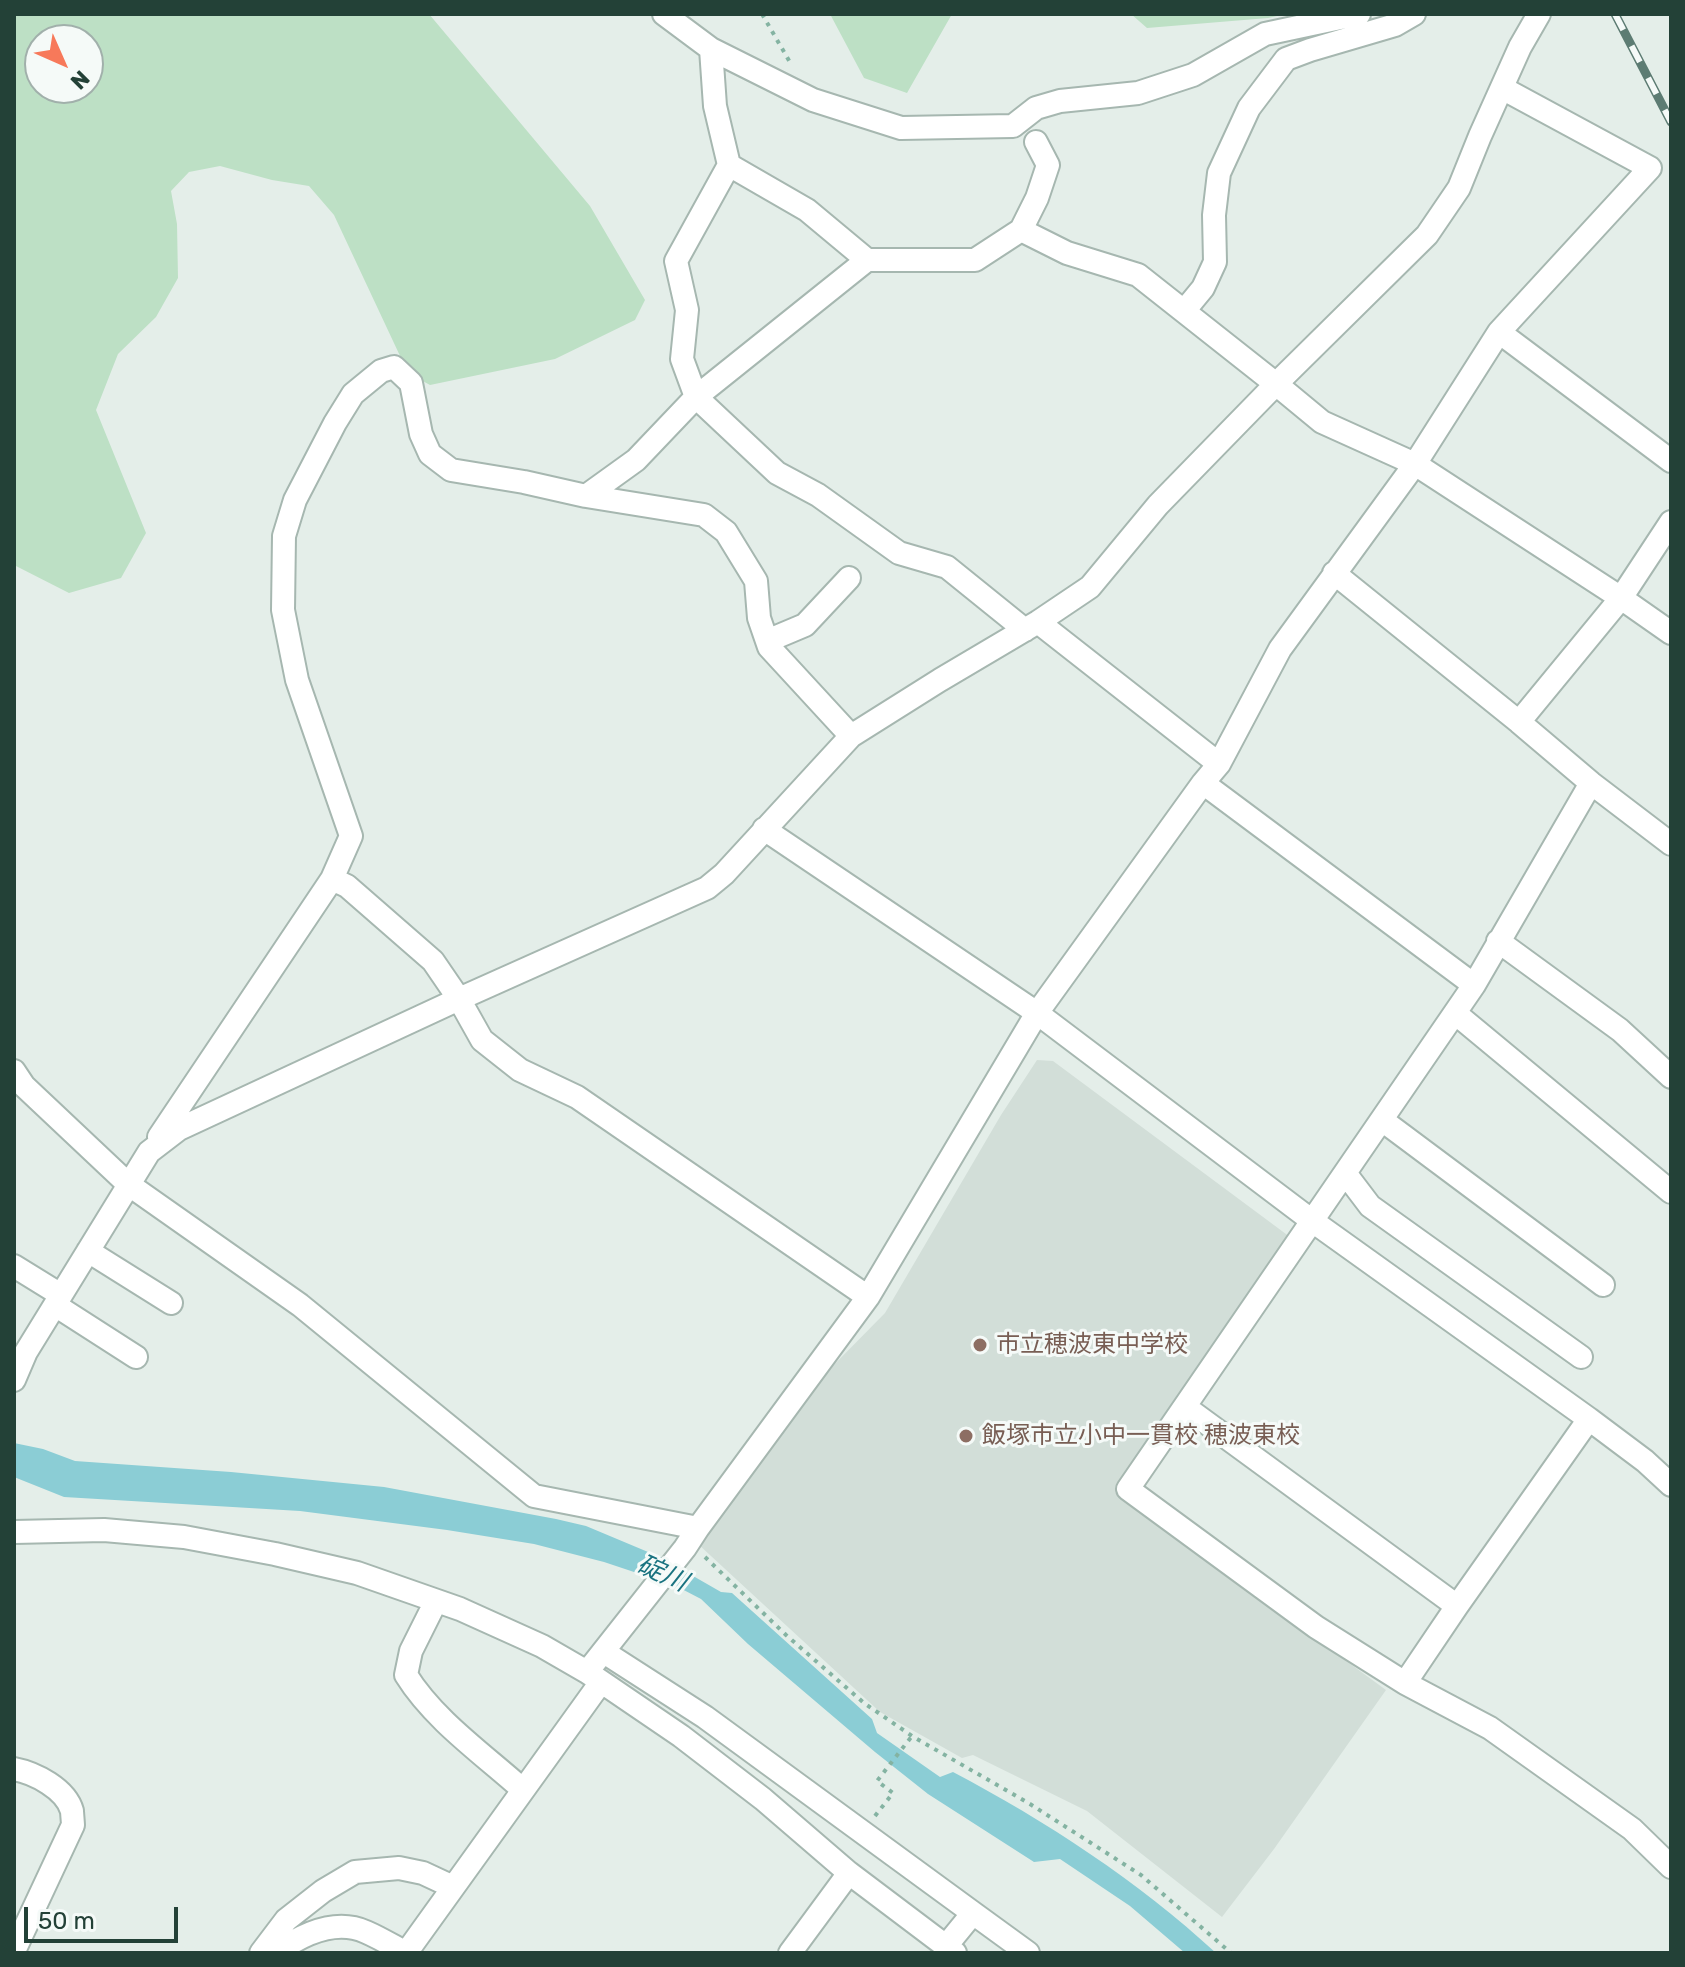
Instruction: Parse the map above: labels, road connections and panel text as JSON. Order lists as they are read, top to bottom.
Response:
{
  "water": ["碇川"],
  "places": ["市立穂波東中学校", "飯塚市立小中一貫校 穂波東校"],
  "scale_bar": "50 m",
  "north": "bottom right"
}
